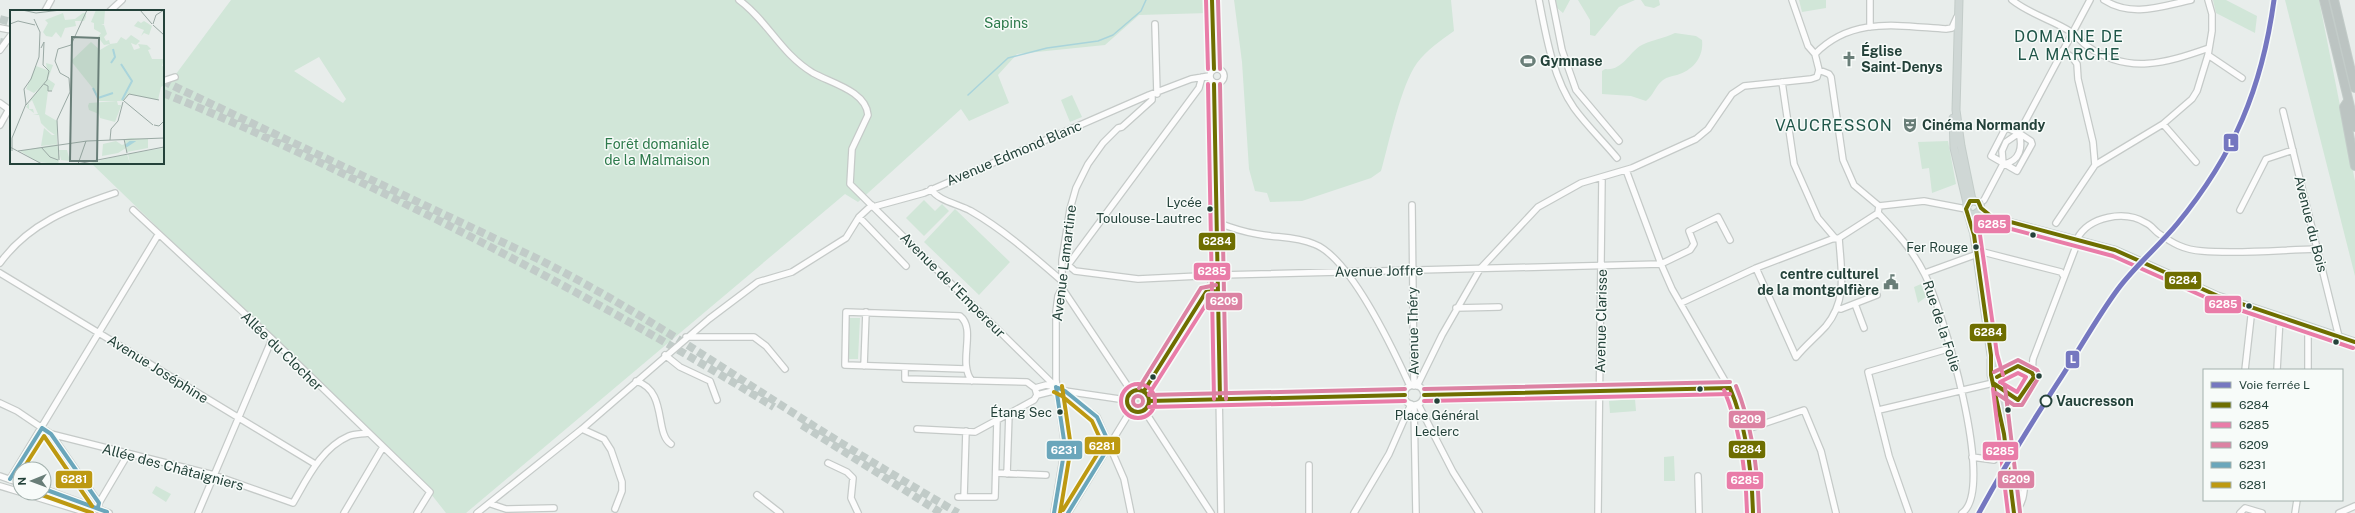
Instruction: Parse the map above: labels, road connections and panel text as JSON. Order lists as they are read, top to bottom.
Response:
{
  "streets": {
    "street": [
      "Avenue Edmond Blanc",
      "Avenue du Bois",
      "Avenue Lamartine",
      "Avenue Joffre",
      "Avenue de l'Empereur",
      "Avenue Clarisse",
      "Rue de la Folie",
      "Avenue Théry",
      "Allée du Clocher",
      "Avenue Joséphine",
      "Allée des Châtaigniers"
    ]
  },
  "crossings": [
    ["Avenue Edmond Blanc", "Avenue Lamartine"],
    ["Avenue Edmond Blanc", "Avenue de l'Empereur"],
    ["Avenue Lamartine", "Avenue Joffre"],
    ["Avenue Lamartine", "Avenue de l'Empereur"],
    ["Avenue Joffre", "Avenue Clarisse"],
    ["Avenue Joffre", "Avenue Théry"],
    ["Avenue Joséphine", "Allée des Châtaigniers"]
  ],
  "districts": ["DOMAINE DE LA MARCHE", "VAUCRESSON"],
  "parks": ["Sapins", "Forêt domaniale de la Malmaison"],
  "places": {
    "church": ["Église Saint-Denys"],
    "sports": ["Gymnase"],
    "theatre": ["Cinéma Normandy"],
    "other": [
      "Lycée Toulouse-Lautrec",
      "Fer Rouge",
      "Place Général Leclerc",
      "Vaucresson",
      "Étang Sec"
    ],
    "public building": ["centre culturel de la montgolfière"]
  },
  "lines": [
    "rail line L",
    "transit line 6284",
    "transit line 6285",
    "transit line 6209",
    "transit line 6281",
    "transit line 6231"
  ],
  "legend": [
    "Voie ferrée L",
    "6284",
    "6285",
    "6209",
    "6231",
    "6281"
  ],
  "north": "left"
}
